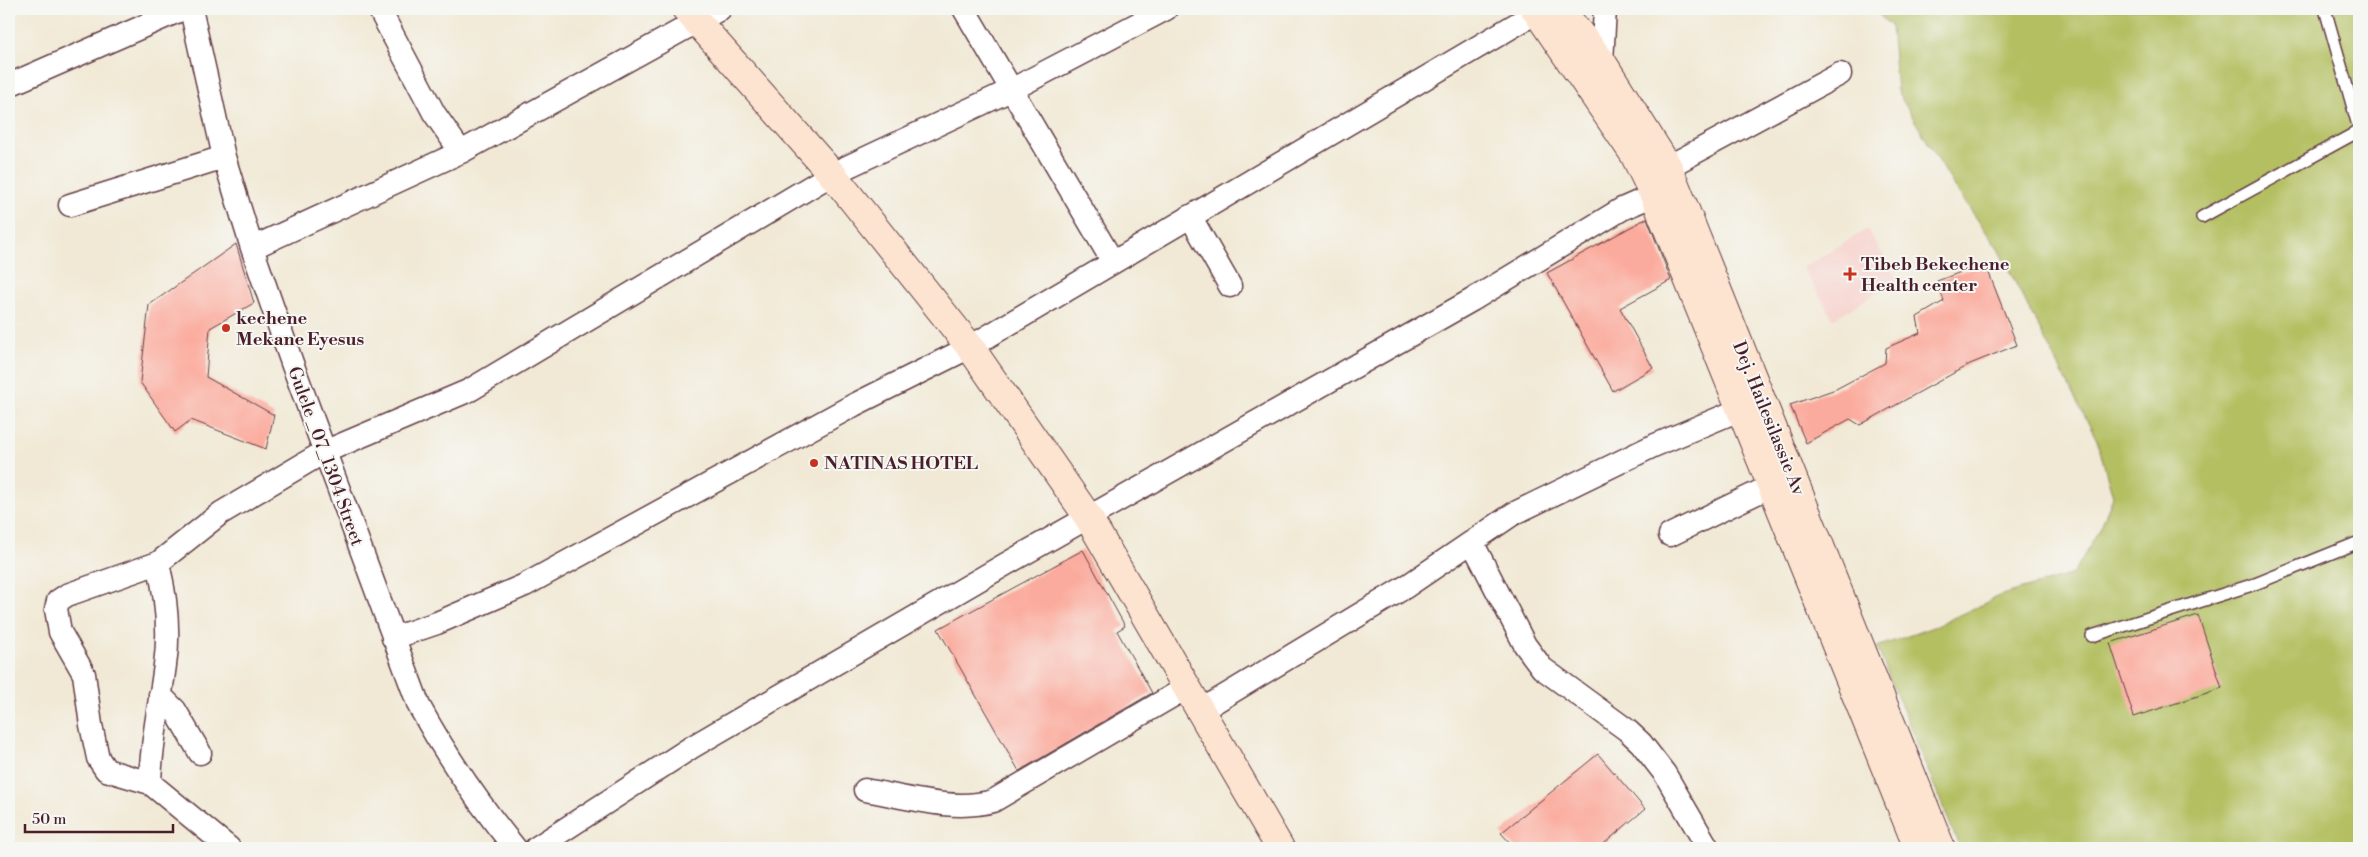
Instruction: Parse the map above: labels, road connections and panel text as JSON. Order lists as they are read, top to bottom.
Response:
{
  "streets": {
    "main road": ["Dej. Hailesilassie Av"],
    "street": ["Gulele _07_1304 Street"]
  },
  "places": {
    "health": ["Tibeb Bekechene Health center"],
    "other": ["kechene Mekane Eyesus", "NATINAS HOTEL"]
  },
  "scale_bar": "50 m"
}
